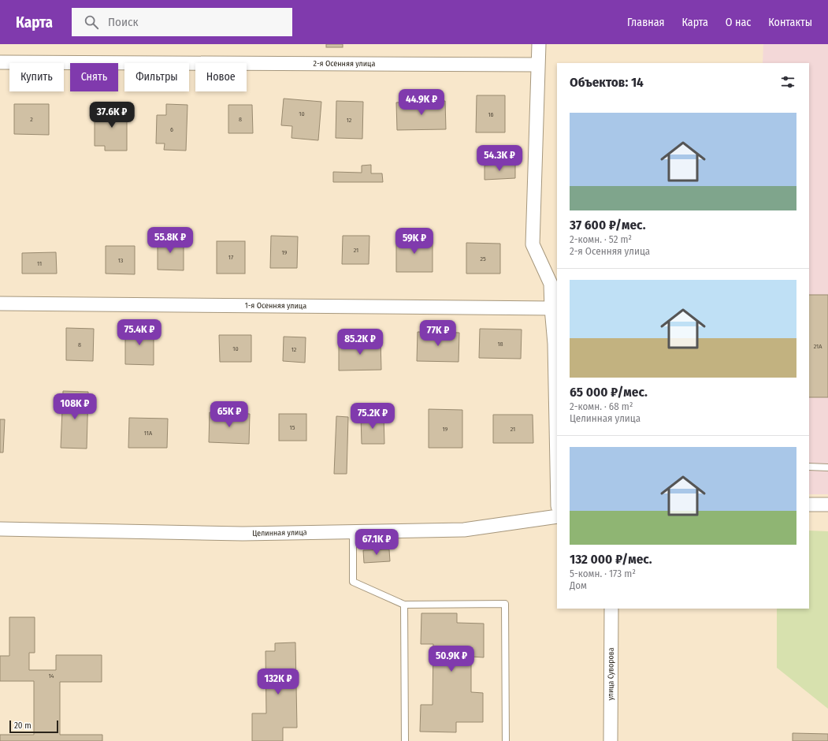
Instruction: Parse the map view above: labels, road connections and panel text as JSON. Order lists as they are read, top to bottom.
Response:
{
  "streets": {
    "street": [
      "2-я Осенняя улица",
      "1-я Осенняя улица",
      "Целинная улица",
      "улица Суворова"
    ]
  },
  "house_numbers": [
    "10",
    "16",
    "2",
    "8",
    "12",
    "6",
    "21",
    "19",
    "17",
    "25",
    "13",
    "11",
    "18",
    "8",
    "21А",
    "10",
    "12",
    "15",
    "19",
    "21",
    "11А",
    "14"
  ],
  "scale_bar": "20 m",
  "page": {
    "header": "Карта",
    "search": "Поиск",
    "nav": [
      "Главная",
      "Карта",
      "О нас",
      "Контакты"
    ],
    "chip": [
      "Купить",
      "Снять",
      "Фильтры",
      "Новое"
    ],
    "heading": "Объектов: 14",
    "price": [
      "44.9K ₽",
      "37.6K ₽",
      "54.3K ₽",
      "55.8K ₽",
      "59K ₽",
      "75.4K ₽",
      "77K ₽",
      "85.2K ₽",
      "108K ₽",
      "65K ₽",
      "75.2K ₽",
      "67.1K ₽",
      "50.9K ₽",
      "132K ₽"
    ],
    "list": [
      {
        "name": "37 600 ₽/мес.",
        "note": "2-комн. · 52 m² · 2-я Осенняя улица"
      },
      {
        "name": "65 000 ₽/мес.",
        "note": "2-комн. · 68 m² · Целинная улица"
      },
      {
        "name": "132 000 ₽/мес.",
        "note": "5-комн. · 173 m² · Дом"
      }
    ],
    "scale": "20 m"
  }
}
